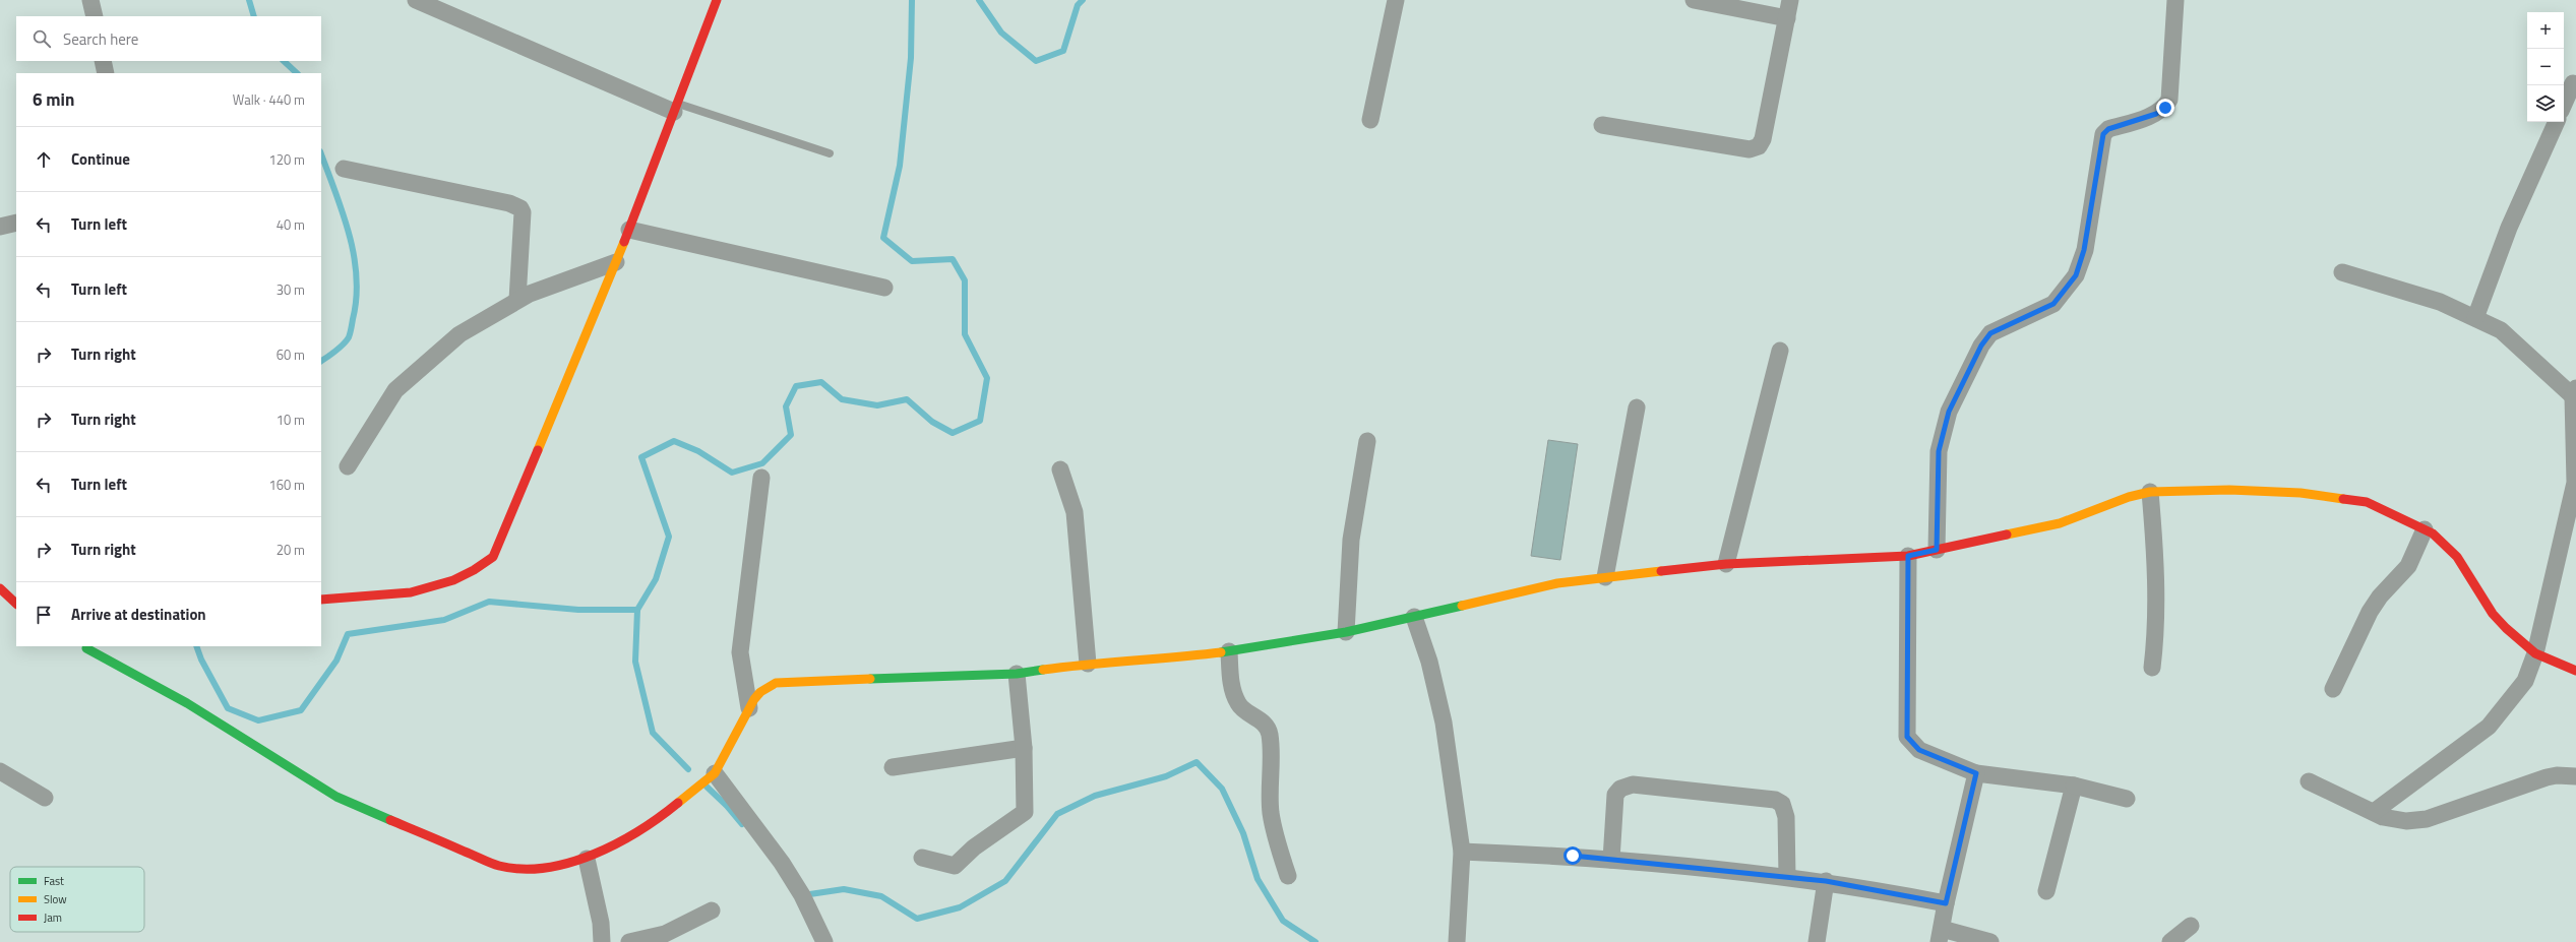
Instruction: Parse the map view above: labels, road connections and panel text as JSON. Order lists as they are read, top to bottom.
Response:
{
  "legend": ["Fast", "Slow", "Jam"],
  "page": {
    "map_buttons": ["+", "−"],
    "search": "Search here",
    "heading": ["6 min", "Walk · 440 m"],
    "list": [
      ["Continue", "120 m"],
      ["Turn left", "40 m"],
      ["Turn left", "30 m"],
      ["Turn right", "60 m"],
      ["Turn right", "10 m"],
      ["Turn left", "160 m"],
      ["Turn right", "20 m"],
      "Arrive at destination"
    ]
  }
}
